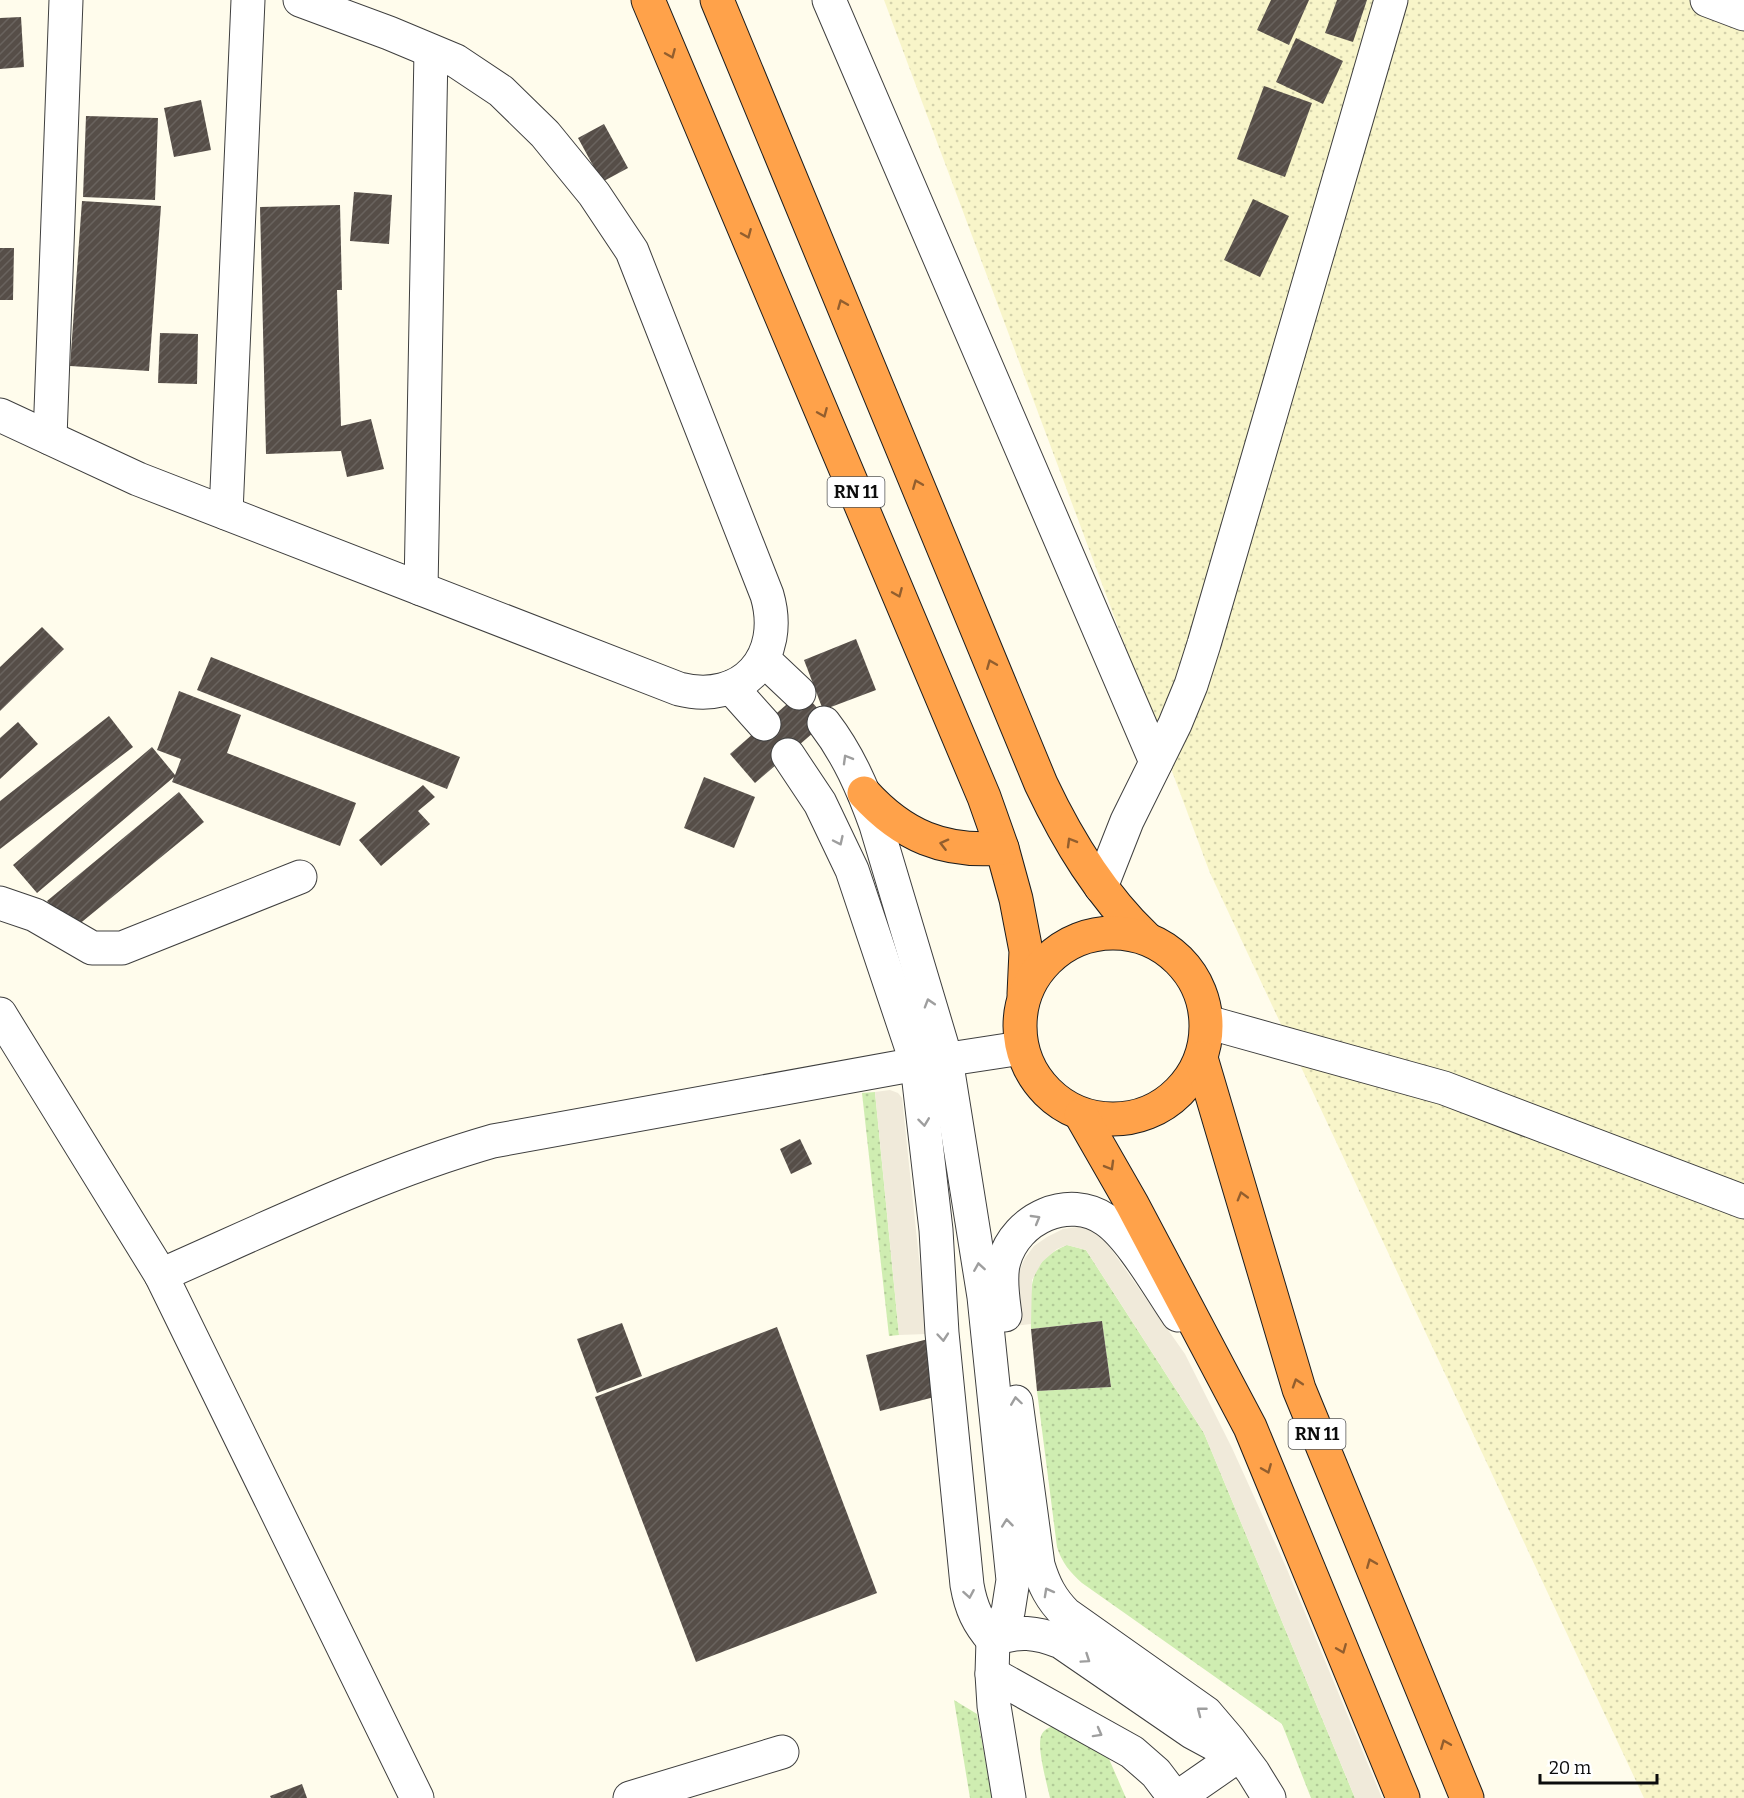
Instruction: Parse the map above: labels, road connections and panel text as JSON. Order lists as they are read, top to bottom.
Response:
{
  "streets": {
    "highway": ["RN 11"]
  },
  "scale_bar": "20 m"
}
